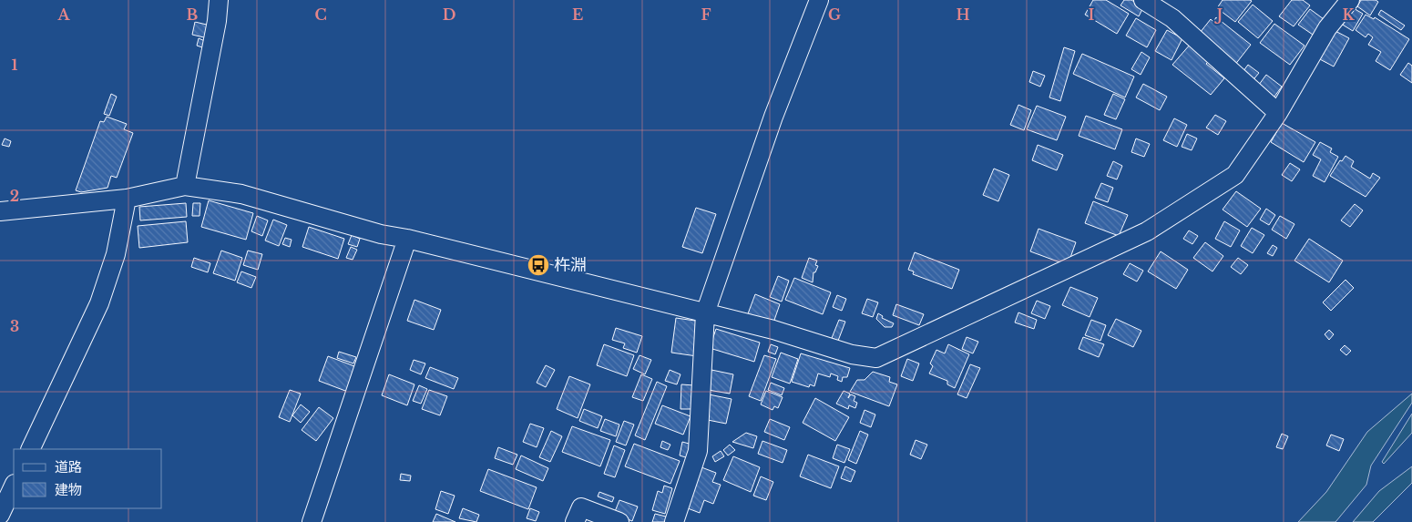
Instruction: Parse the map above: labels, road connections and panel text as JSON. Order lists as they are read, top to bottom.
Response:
{
  "places": {
    "bus stop": ["杵淵"]
  },
  "legend": ["道路", "建物"],
  "grid": {
    "columns": [
      "A",
      "B",
      "C",
      "D",
      "E",
      "F",
      "G",
      "H",
      "I",
      "J",
      "K"
    ],
    "rows": ["1", "2", "3"]
  }
}
